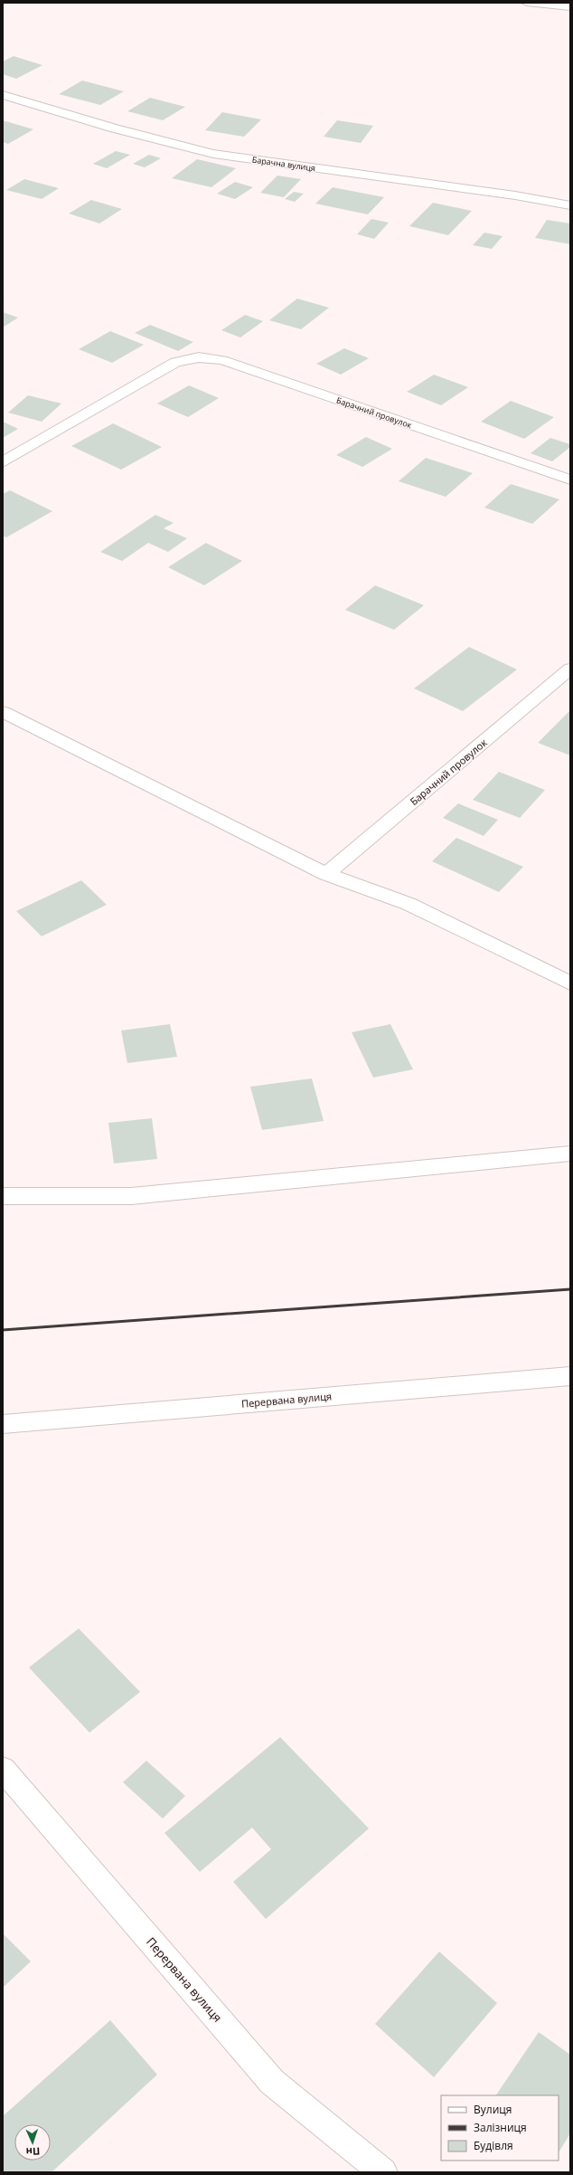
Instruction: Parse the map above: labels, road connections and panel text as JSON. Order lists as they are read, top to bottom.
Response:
{
  "streets": {
    "street": ["Барачна вулиця", "Барачний провулок", "Перервана вулиця"]
  },
  "legend": ["Вулиця", "Залізниця", "Будівля"],
  "north": "bottom"
}
